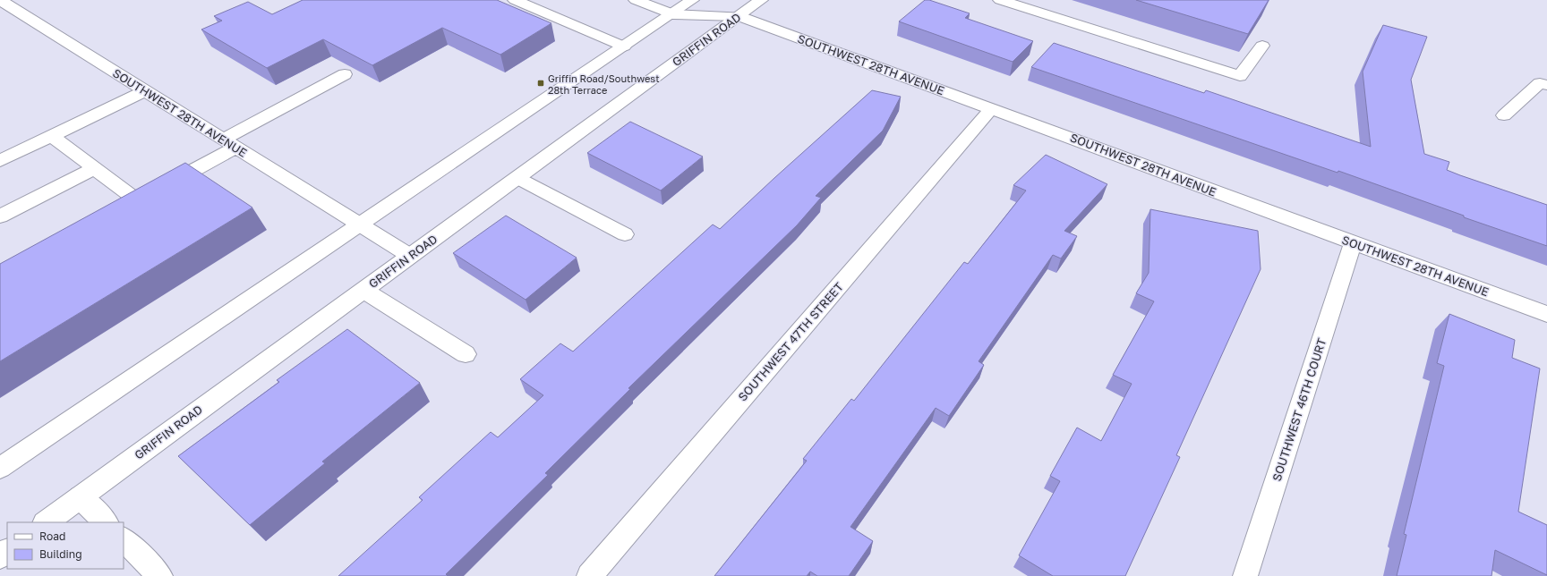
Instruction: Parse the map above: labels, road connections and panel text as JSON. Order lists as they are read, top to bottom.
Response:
{
  "streets": {
    "street": [
      "GRIFFIN ROAD",
      "SOUTHWEST 28TH AVENUE",
      "SOUTHWEST 47TH STREET",
      "SOUTHWEST 46TH COURT"
    ]
  },
  "crossings": [
    ["GRIFFIN ROAD", "SOUTHWEST 28TH AVENUE"],
    ["SOUTHWEST 28TH AVENUE", "SOUTHWEST 47TH STREET"],
    ["SOUTHWEST 28TH AVENUE", "SOUTHWEST 46TH COURT"]
  ],
  "places": {
    "transit": ["Griffin Road/Southwest 28th Terrace"]
  },
  "legend": ["Road", "Building"]
}
